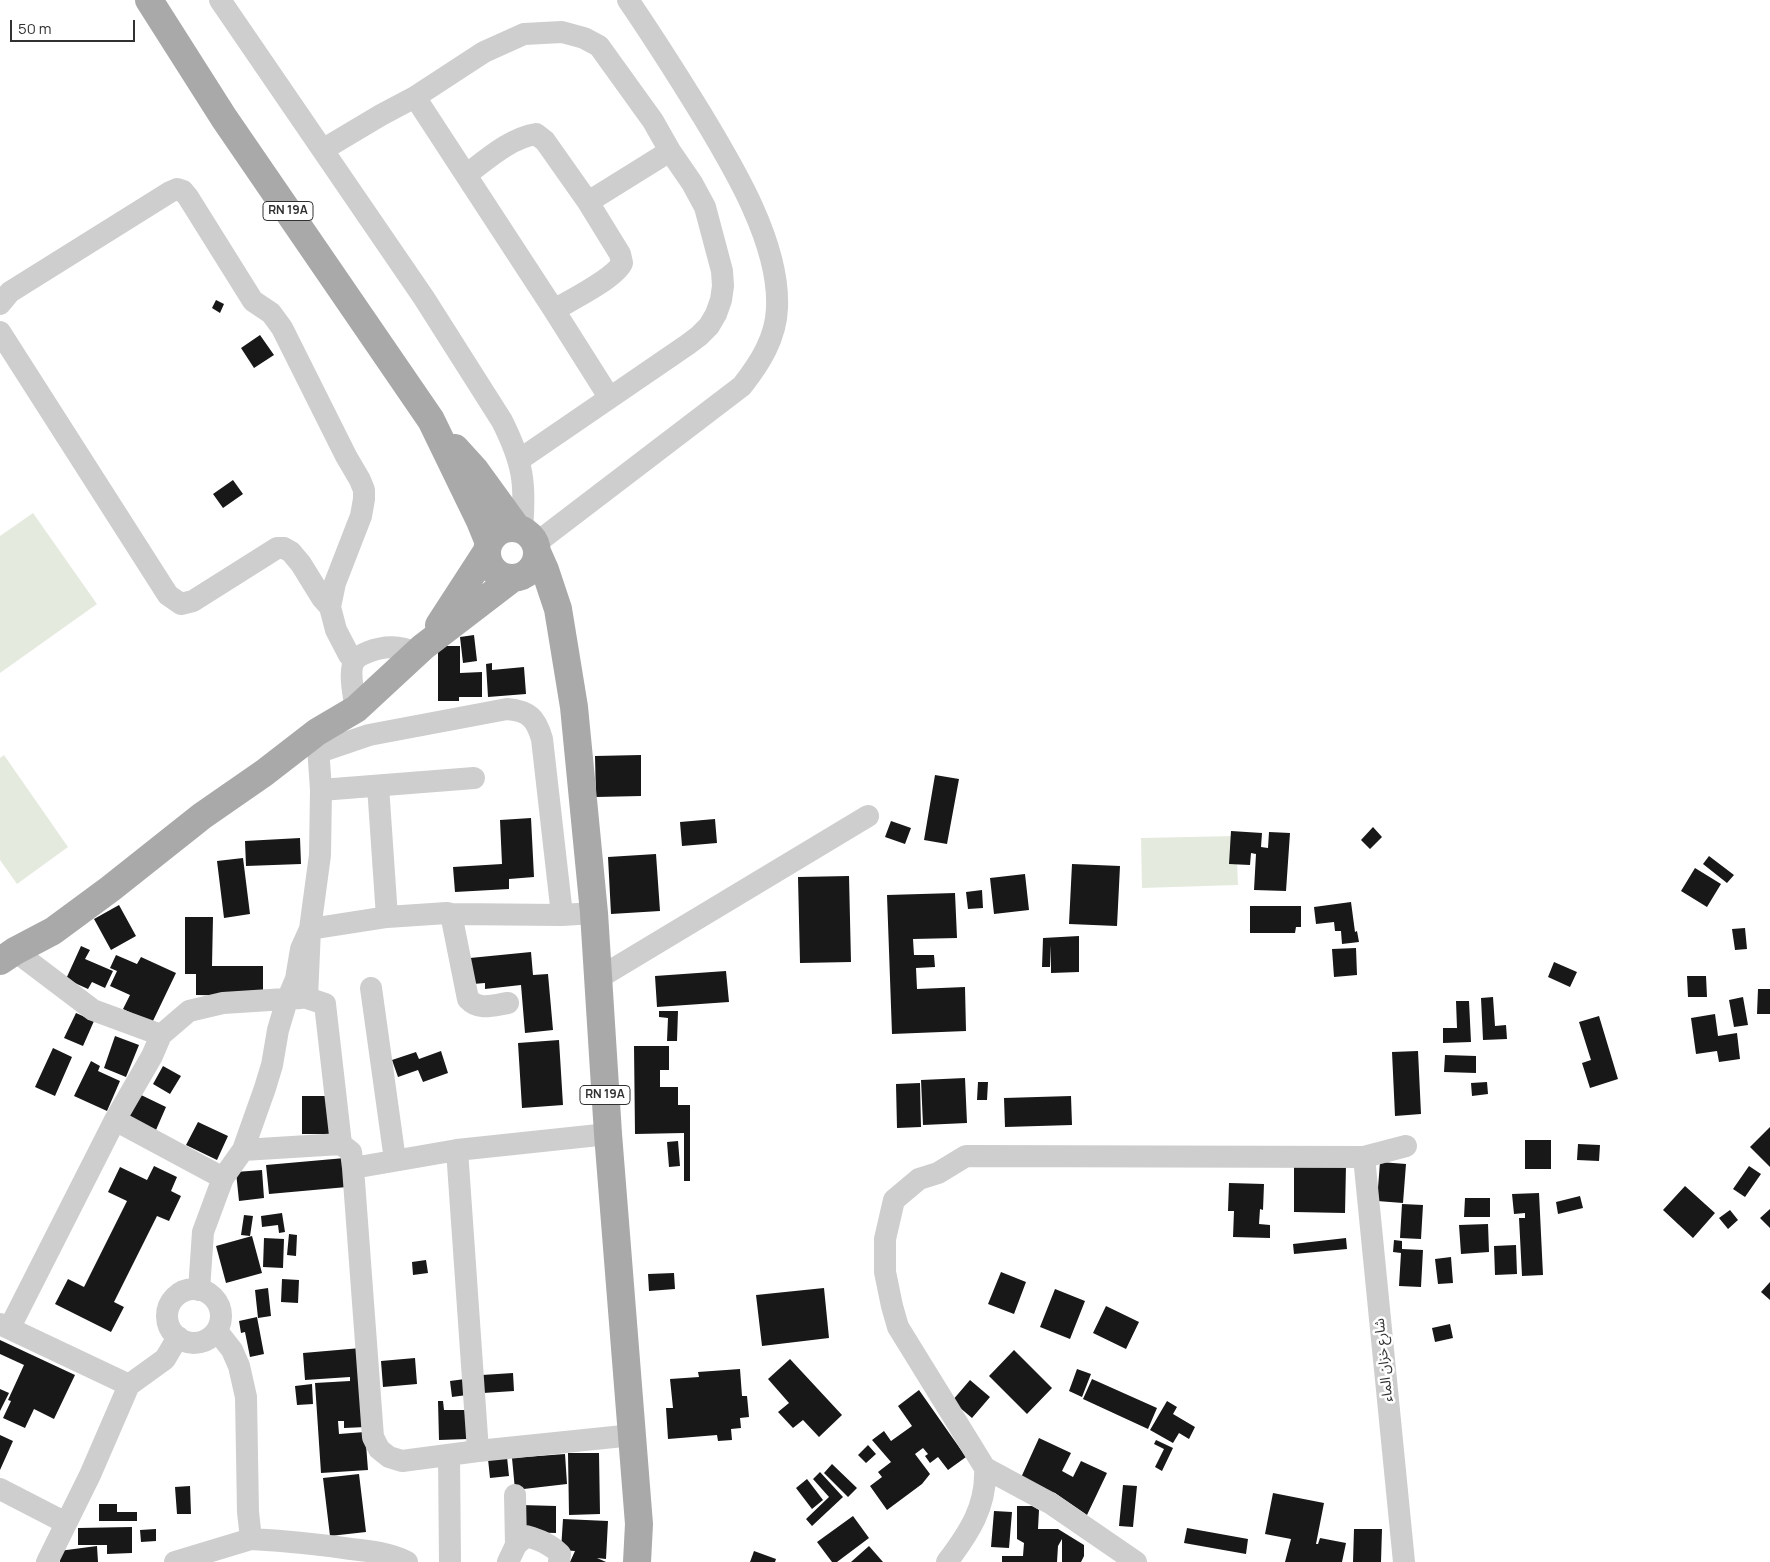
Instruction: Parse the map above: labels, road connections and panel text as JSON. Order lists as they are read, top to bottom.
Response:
{
  "streets": {
    "main road": ["RN 19A"],
    "street": ["شارع خزان الماء"]
  },
  "scale_bar": "50 m"
}
